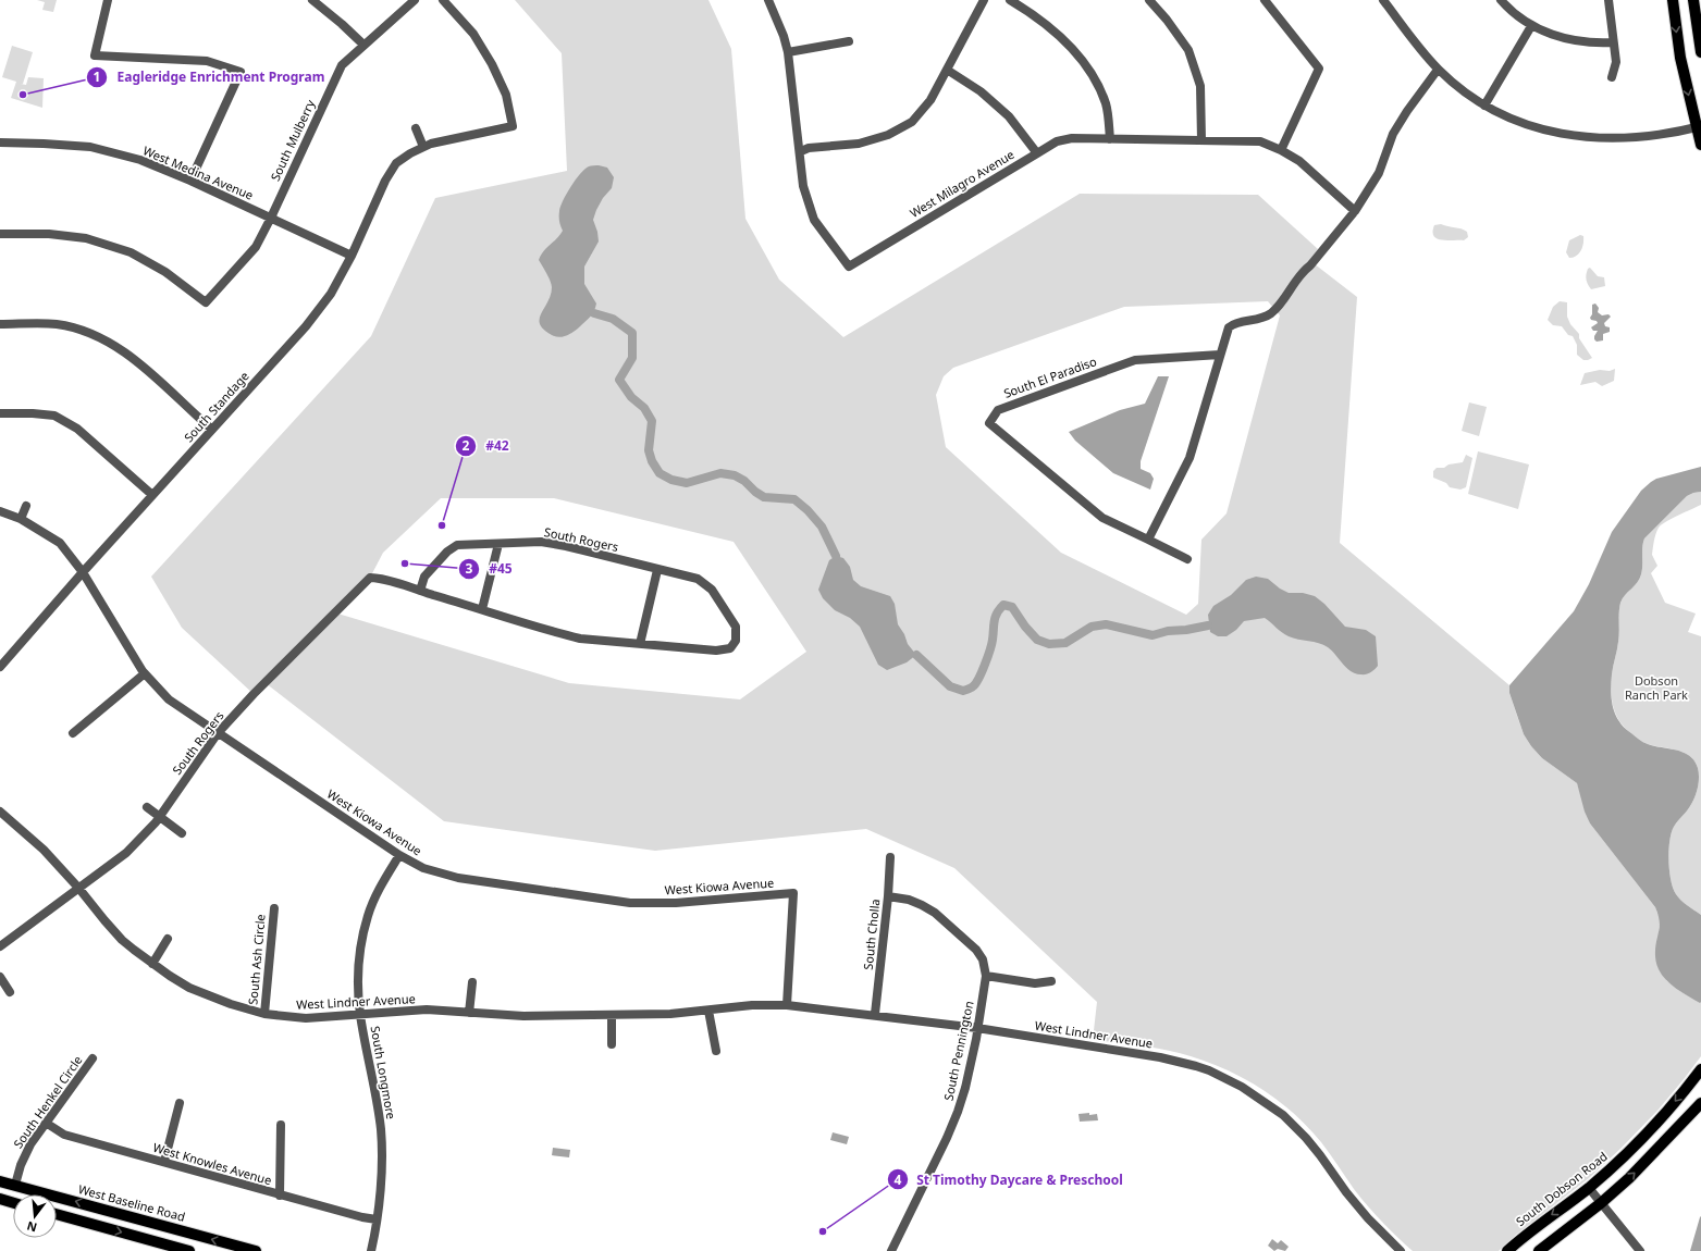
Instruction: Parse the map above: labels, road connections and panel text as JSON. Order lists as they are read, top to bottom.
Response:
{
  "streets": {
    "main road": ["South Dobson Road", "West Baseline Road"],
    "street": [
      "South Mulberry",
      "West Medina Avenue",
      "West Milagro Avenue",
      "South El Paradiso",
      "South Standage",
      "South Rogers",
      "West Kiowa Avenue",
      "South Cholla",
      "South Ash Circle",
      "West Lindner Avenue",
      "South Pennington",
      "South Longmore",
      "South Henkel Circle",
      "West Knowles Avenue"
    ]
  },
  "crossings": [
    ["South Mulberry", "West Medina Avenue"],
    ["West Medina Avenue", "South Standage"],
    ["South Standage", "West Kiowa Avenue"],
    ["South Rogers", "West Kiowa Avenue"],
    ["South Rogers", "West Lindner Avenue"],
    ["West Kiowa Avenue", "West Lindner Avenue"],
    ["West Kiowa Avenue", "South Longmore"],
    ["South Cholla", "West Lindner Avenue"],
    ["South Cholla", "South Pennington"],
    ["South Ash Circle", "West Lindner Avenue"],
    ["West Lindner Avenue", "South Pennington"],
    ["West Lindner Avenue", "South Longmore"],
    ["South Longmore", "West Knowles Avenue"],
    ["South Henkel Circle", "West Knowles Avenue"],
    ["South Henkel Circle", "West Baseline Road"]
  ],
  "parks": ["Dobson Ranch Park"],
  "places": [
    "Eagleridge Enrichment Program",
    "#42",
    "#45",
    "St Timothy Daycare & Preschool"
  ],
  "north": "bottom"
}
